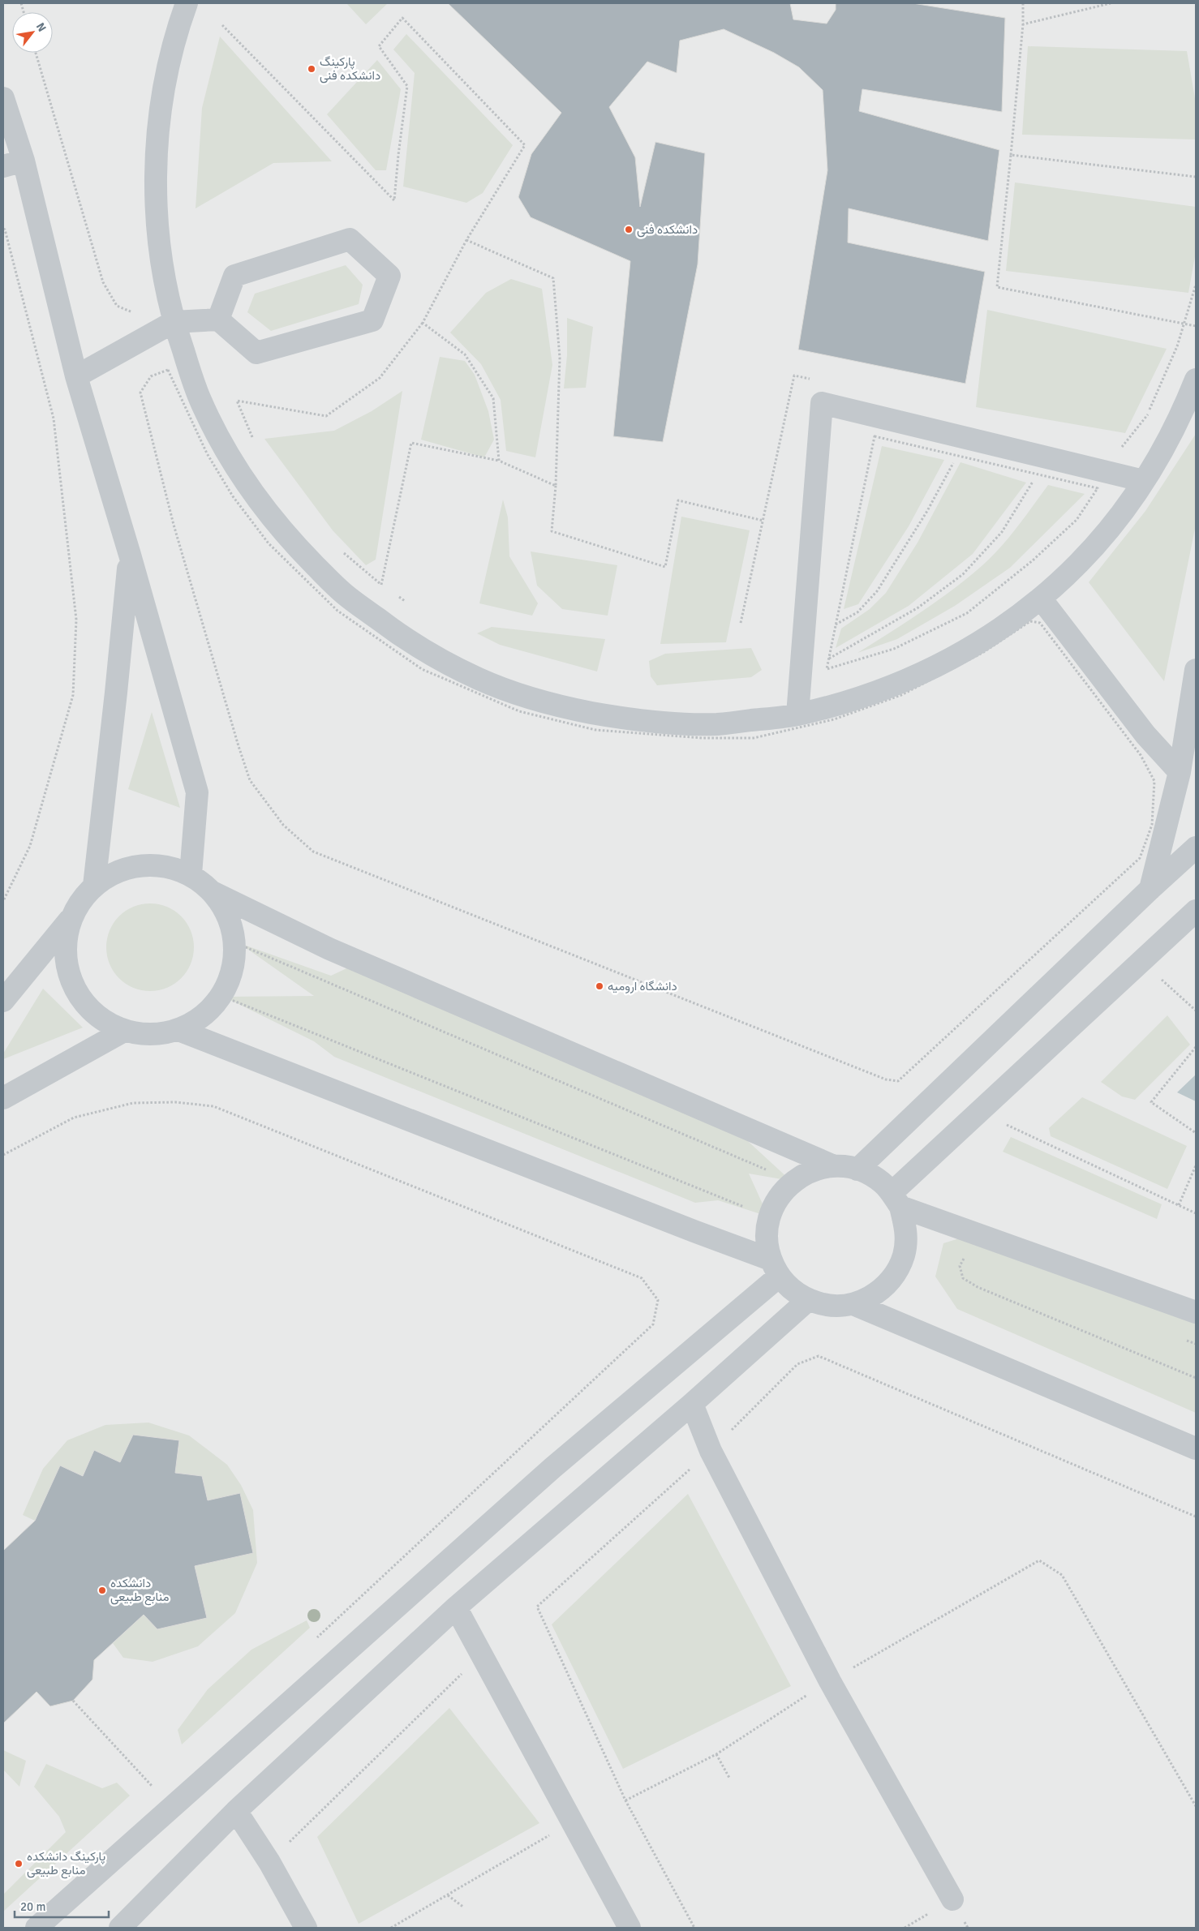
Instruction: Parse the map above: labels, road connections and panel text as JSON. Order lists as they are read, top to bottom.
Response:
{
  "places": [
    "پارکینگ دانشکده فنی",
    "دانشکده فنی",
    "دانشگاه ارومیه",
    "دانشکده منابع طبیعی",
    "پارکینگ دانشکده منابع طبیعی"
  ],
  "scale_bar": "20 m",
  "north": "top right"
}
